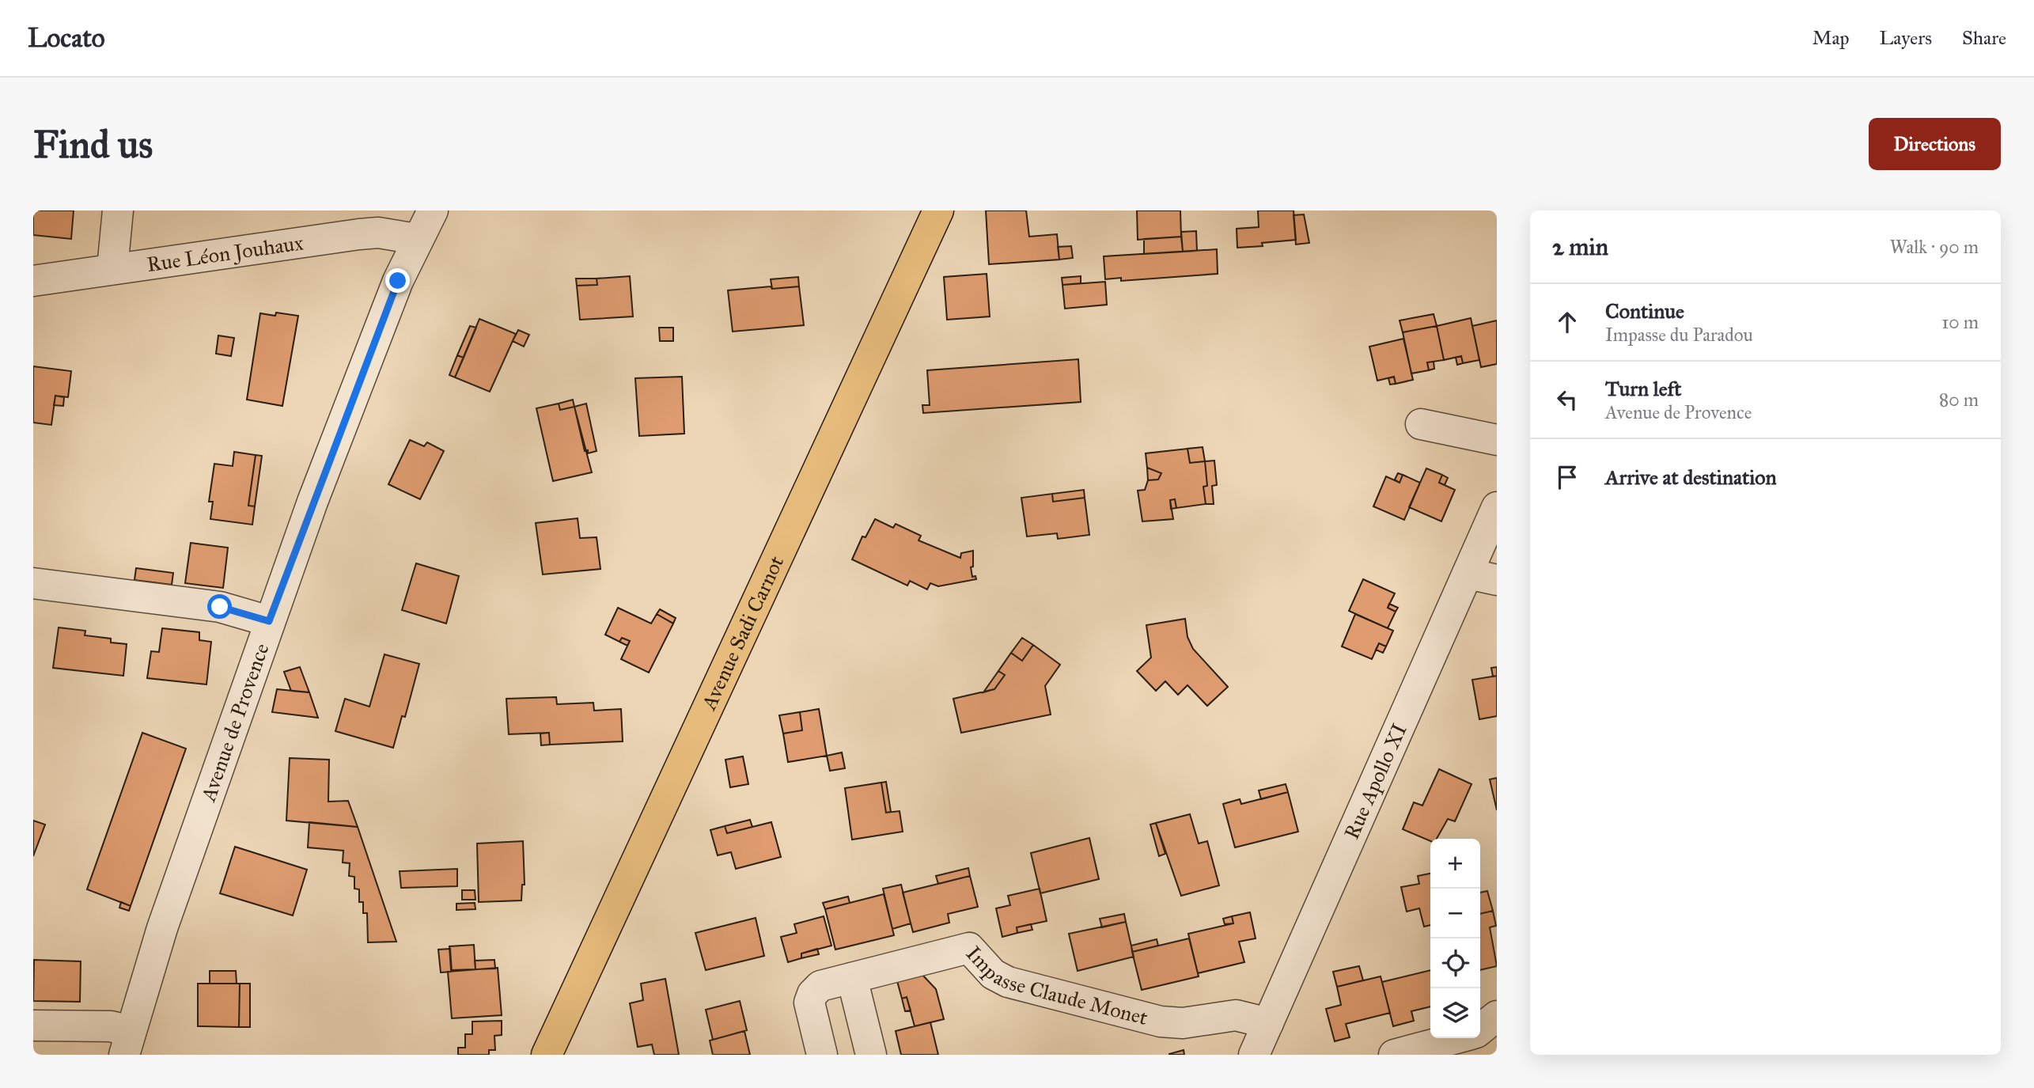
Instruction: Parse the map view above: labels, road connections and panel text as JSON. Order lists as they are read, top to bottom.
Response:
{
  "streets": {
    "main road": ["Avenue Sadi Carnot"],
    "street": [
      "Rue Léon Jouhaux",
      "Avenue de Provence",
      "Rue Apollo XI",
      "Impasse Claude Monet"
    ]
  },
  "crossings": [
    ["Rue Léon Jouhaux", "Avenue de Provence"],
    ["Rue Apollo XI", "Impasse Claude Monet"]
  ],
  "page": {
    "header": "Locato",
    "nav": ["Map", "Layers", "Share"],
    "buttons": "Directions",
    "title": "Find us",
    "heading": ["2 min", "Walk · 90 m"],
    "list": [
      ["Continue", "Impasse du Paradou", "10 m"],
      ["Turn left", "Avenue de Provence", "80 m"],
      "Arrive at destination"
    ],
    "map_buttons": ["+", "−"]
  }
}
